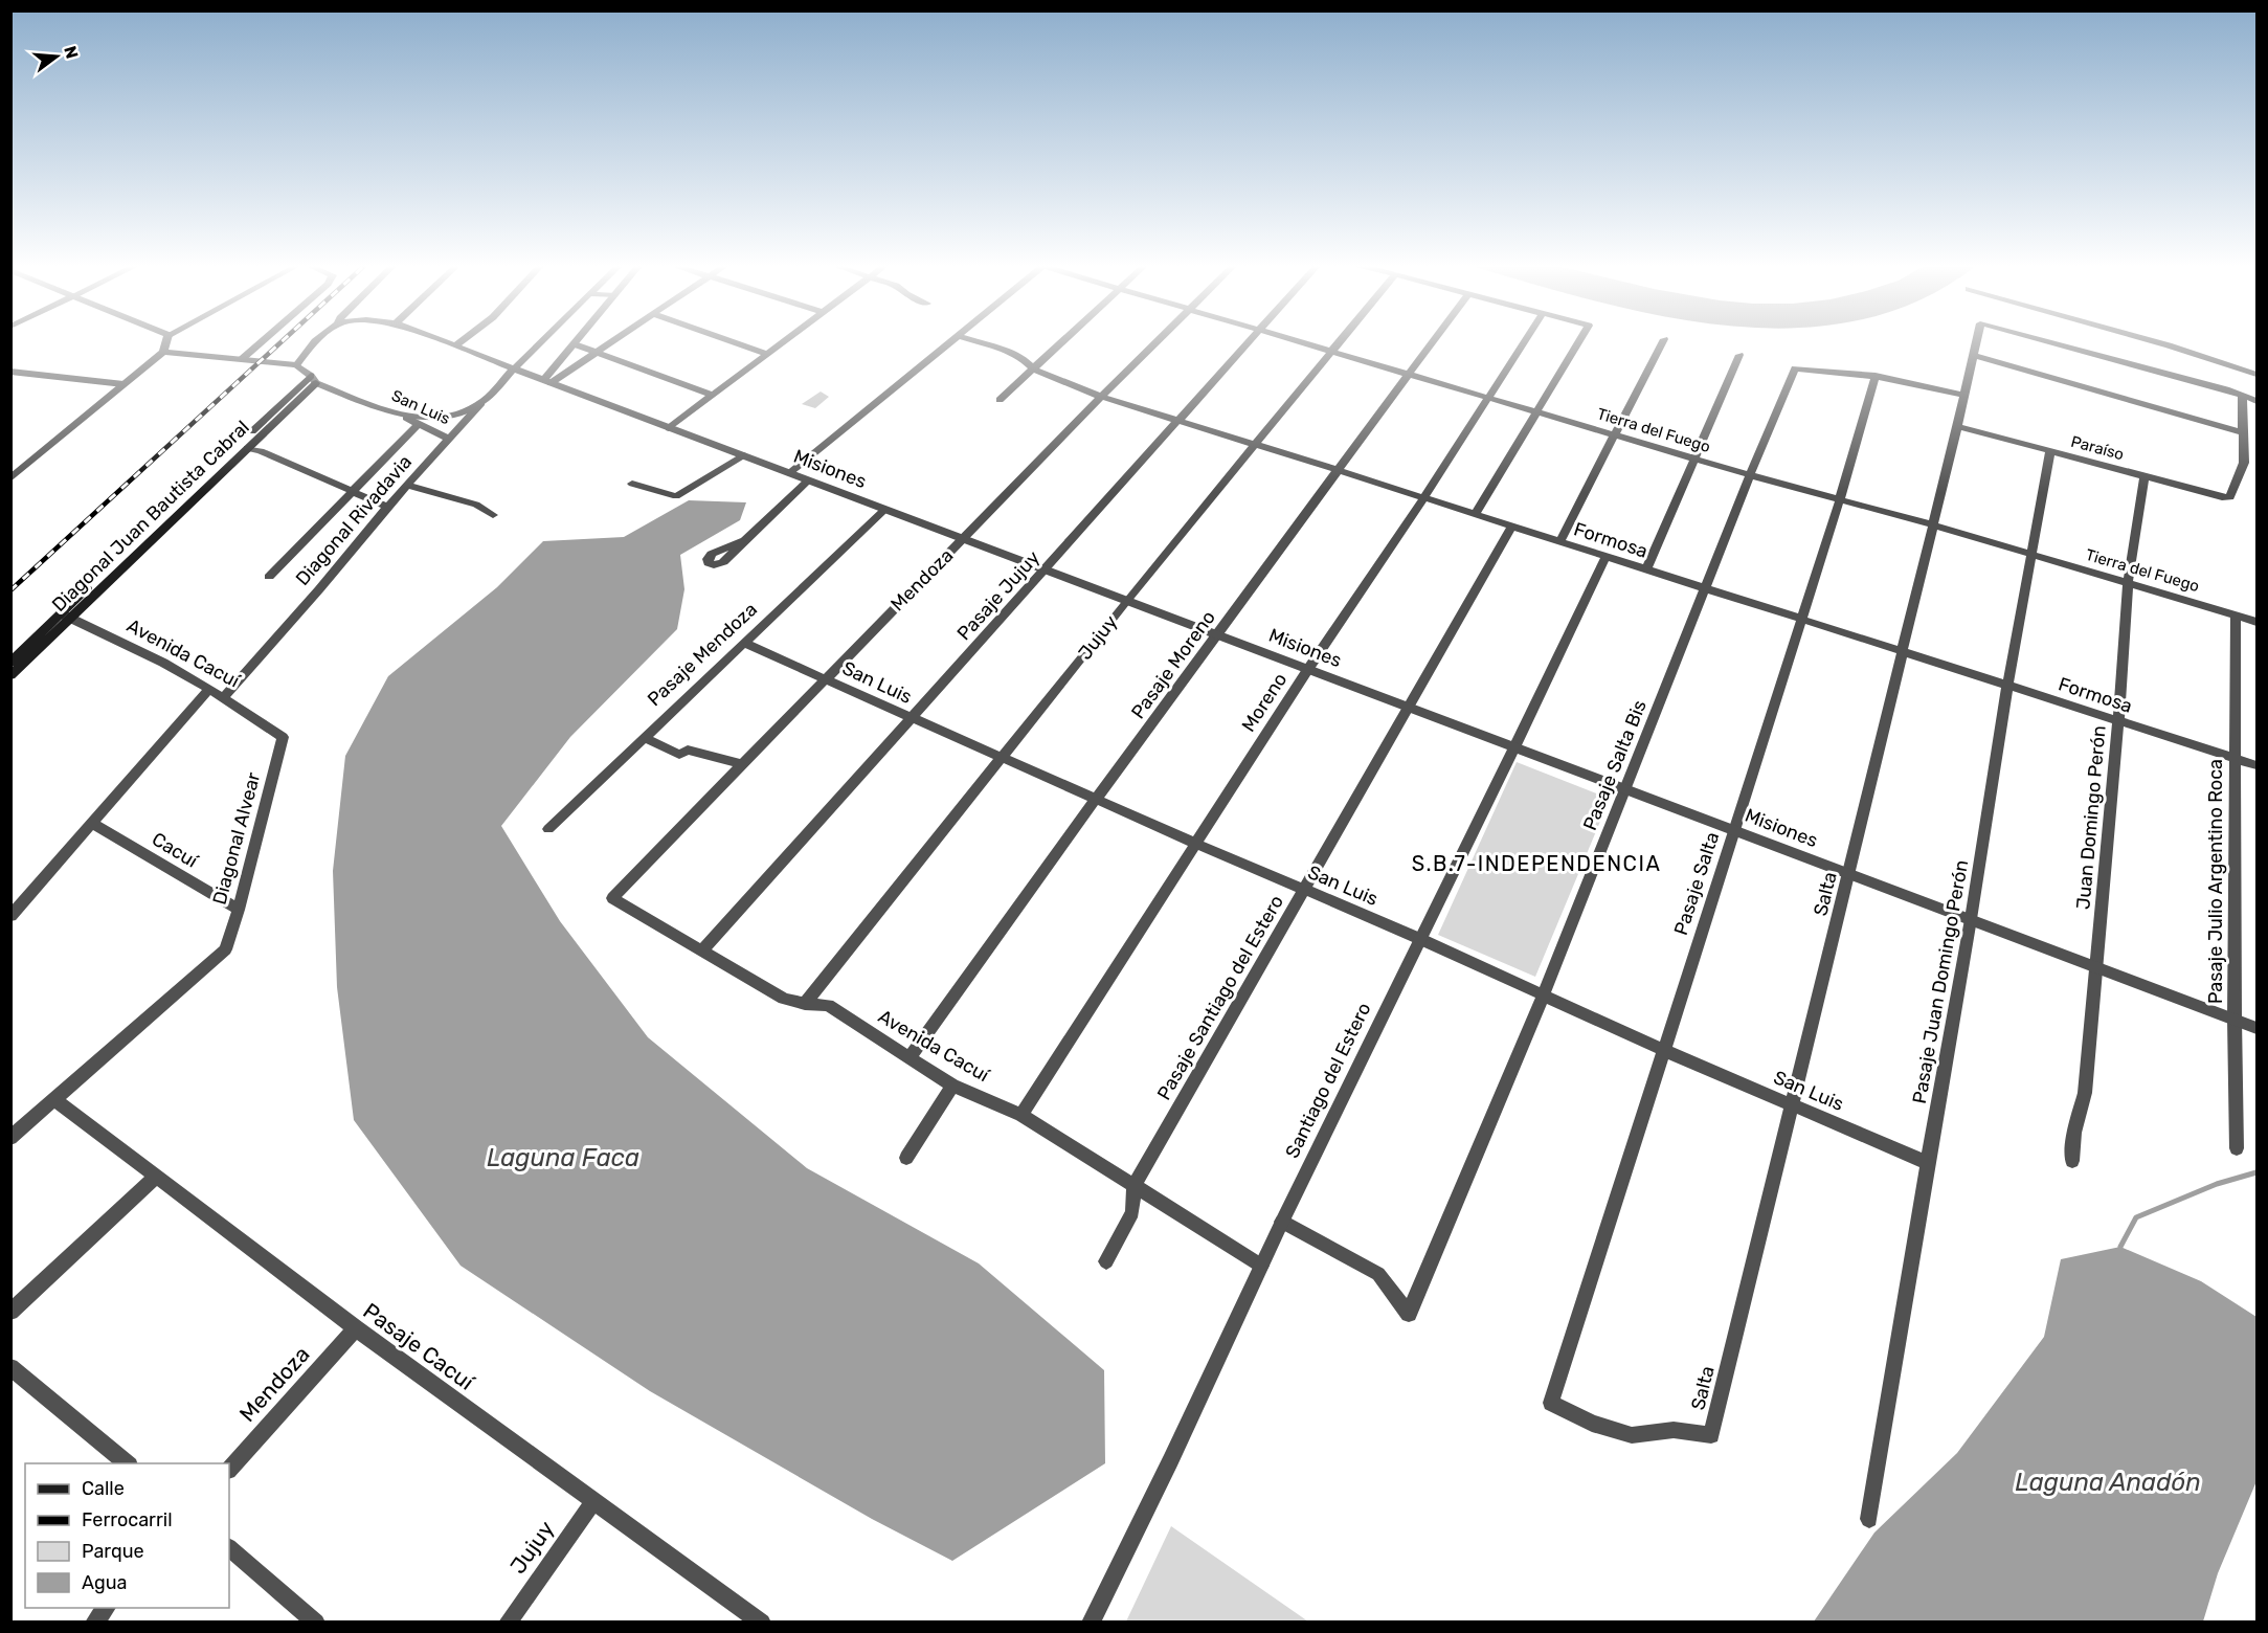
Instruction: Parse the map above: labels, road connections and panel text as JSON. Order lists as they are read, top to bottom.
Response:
{
  "streets": {
    "main road": ["Diagonal Juan Bautista Cabral"],
    "street": [
      "San Luis",
      "Tierra del Fuego",
      "Paraíso",
      "Misiones",
      "Diagonal Rivadavia",
      "Formosa",
      "Mendoza",
      "Pasaje Jujuy",
      "Jujuy",
      "Avenida Cacuí",
      "Pasaje Mendoza",
      "Pasaje Moreno",
      "Moreno",
      "Pasaje Salta Bis",
      "Juan Domingo Perón",
      "Diagonal Alvear",
      "Cacuí",
      "Pasaje Julio Argentino Roca",
      "Pasaje Salta",
      "Salta",
      "Pasaje Juan Domingo Perón",
      "Pasaje Santiago del Estero",
      "Santiago del Estero",
      "Pasaje Cacuí"
    ]
  },
  "crossings": [
    ["San Luis", "Diagonal Juan Bautista Cabral"],
    ["San Luis", "Diagonal Rivadavia"],
    ["San Luis", "Mendoza"],
    ["San Luis", "Pasaje Jujuy"],
    ["San Luis", "Jujuy"],
    ["San Luis", "Pasaje Mendoza"],
    ["San Luis", "Pasaje Moreno"],
    ["San Luis", "Moreno"],
    ["San Luis", "Pasaje Salta Bis"],
    ["San Luis", "Pasaje Salta"],
    ["San Luis", "Salta"],
    ["San Luis", "Pasaje Juan Domingo Perón"],
    ["San Luis", "Pasaje Santiago del Estero"],
    ["San Luis", "Santiago del Estero"],
    ["Tierra del Fuego", "Jujuy"],
    ["Tierra del Fuego", "Pasaje Moreno"],
    ["Tierra del Fuego", "Moreno"],
    ["Tierra del Fuego", "Pasaje Salta Bis"],
    ["Tierra del Fuego", "Juan Domingo Perón"],
    ["Tierra del Fuego", "Pasaje Julio Argentino Roca"],
    ["Tierra del Fuego", "Pasaje Salta"],
    ["Tierra del Fuego", "Salta"],
    ["Tierra del Fuego", "Pasaje Juan Domingo Perón"],
    ["Paraíso", "Juan Domingo Perón"],
    ["Paraíso", "Salta"],
    ["Paraíso", "Pasaje Juan Domingo Perón"],
    ["Misiones", "Diagonal Rivadavia"],
    ["Misiones", "Mendoza"],
    ["Misiones", "Pasaje Jujuy"],
    ["Misiones", "Jujuy"],
    ["Misiones", "Pasaje Mendoza"],
    ["Misiones", "Pasaje Moreno"],
    ["Misiones", "Moreno"],
    ["Misiones", "Pasaje Salta Bis"],
    ["Misiones", "Juan Domingo Perón"],
    ["Misiones", "Pasaje Julio Argentino Roca"],
    ["Misiones", "Pasaje Salta"],
    ["Misiones", "Salta"],
    ["Misiones", "Pasaje Juan Domingo Perón"],
    ["Misiones", "Pasaje Santiago del Estero"],
    ["Misiones", "Santiago del Estero"],
    ["Diagonal Juan Bautista Cabral", "Avenida Cacuí"],
    ["Diagonal Rivadavia", "Avenida Cacuí"],
    ["Formosa", "Mendoza"],
    ["Formosa", "Pasaje Jujuy"],
    ["Formosa", "Jujuy"],
    ["Formosa", "Pasaje Moreno"],
    ["Formosa", "Moreno"],
    ["Formosa", "Pasaje Salta Bis"],
    ["Formosa", "Juan Domingo Perón"],
    ["Formosa", "Pasaje Julio Argentino Roca"],
    ["Formosa", "Pasaje Salta"],
    ["Formosa", "Salta"],
    ["Formosa", "Pasaje Juan Domingo Perón"],
    ["Formosa", "Pasaje Santiago del Estero"],
    ["Formosa", "Santiago del Estero"],
    ["Mendoza", "Avenida Cacuí"],
    ["Mendoza", "Pasaje Cacuí"],
    ["Pasaje Jujuy", "Avenida Cacuí"],
    ["Jujuy", "Avenida Cacuí"],
    ["Jujuy", "Pasaje Cacuí"],
    ["Avenida Cacuí", "Pasaje Moreno"],
    ["Avenida Cacuí", "Moreno"],
    ["Avenida Cacuí", "Diagonal Alvear"],
    ["Avenida Cacuí", "Pasaje Santiago del Estero"],
    ["Avenida Cacuí", "Santiago del Estero"],
    ["Pasaje Salta Bis", "Pasaje Salta"],
    ["Pasaje Salta Bis", "Santiago del Estero"],
    ["Diagonal Alvear", "Cacuí"],
    ["Diagonal Alvear", "Pasaje Cacuí"],
    ["Pasaje Salta", "Salta"]
  ],
  "districts": ["S.B.7-INDEPENDENCIA"],
  "water": ["Laguna Faca", "Laguna Anadón"],
  "legend": [
    "Calle",
    "Ferrocarril",
    "Parque",
    "Agua"
  ],
  "north": "right"
}
